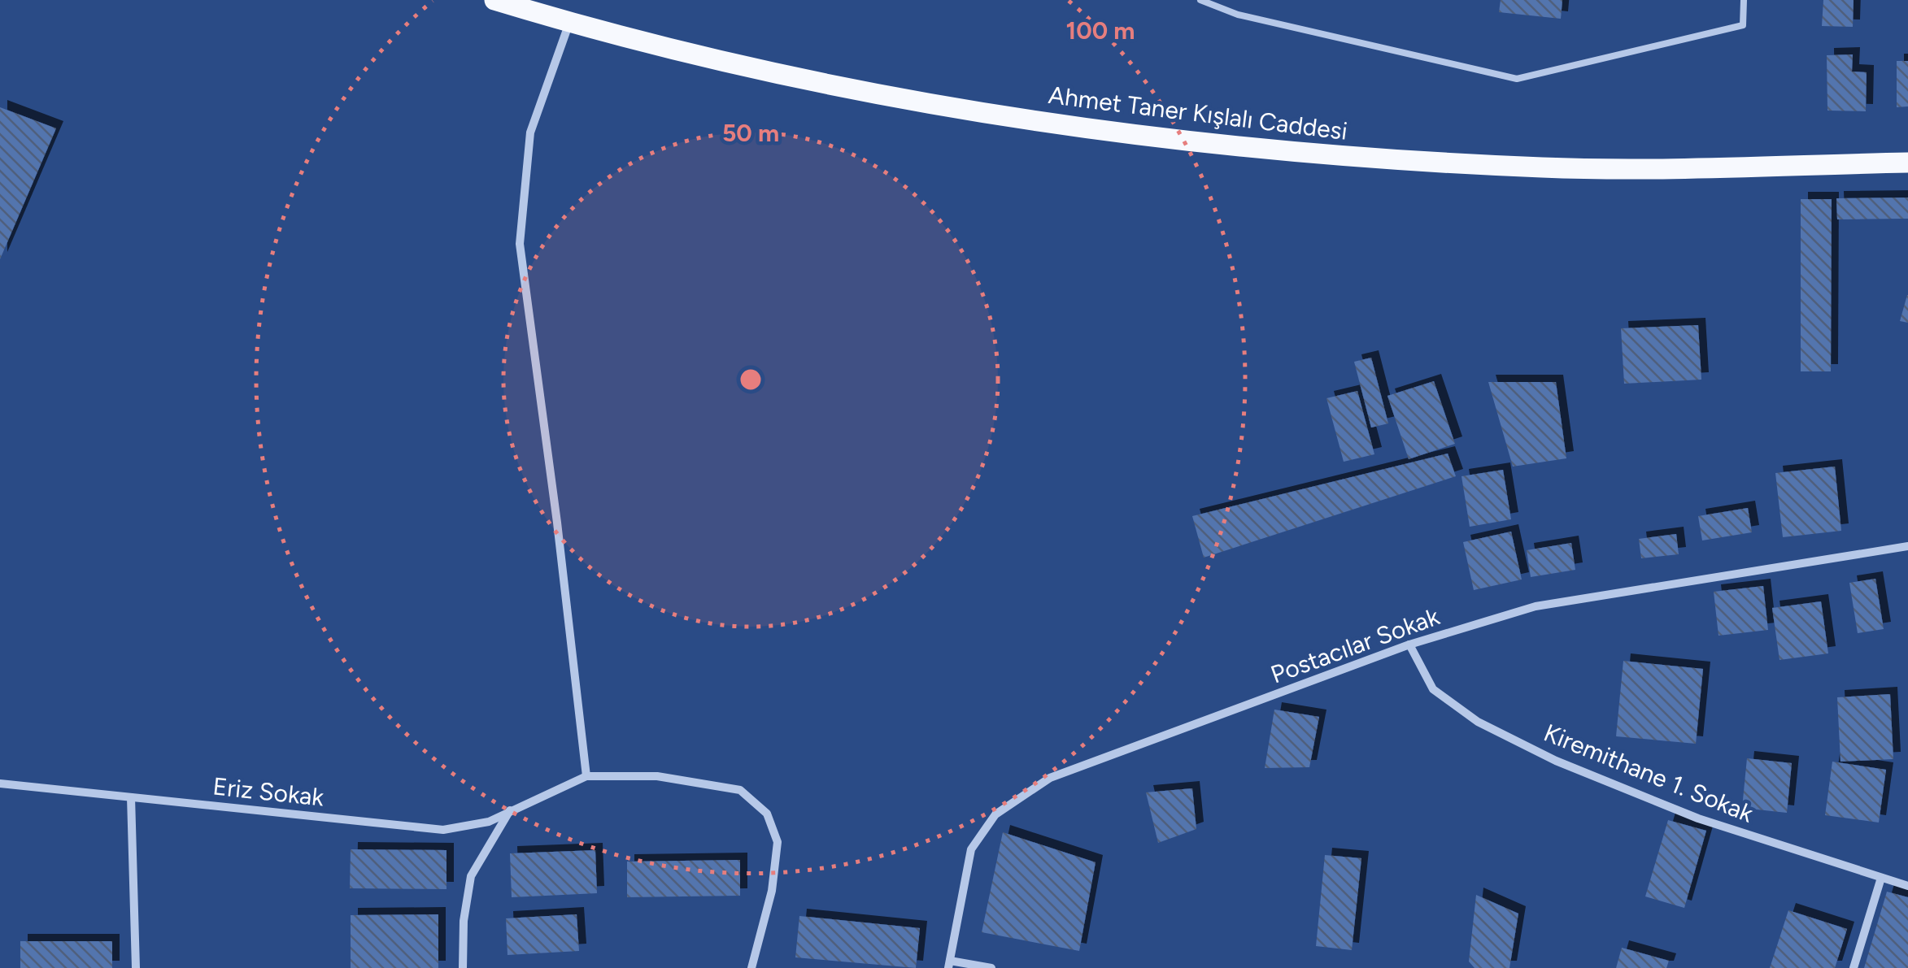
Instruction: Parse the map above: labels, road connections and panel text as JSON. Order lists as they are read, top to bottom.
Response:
{
  "streets": {
    "main road": ["Ahmet Taner Kışlalı Caddesi"],
    "street": ["Postacılar Sokak", "Kiremithane 1. Sokak", "Eriz Sokak"]
  },
  "crossings": [
    ["Postacılar Sokak", "Kiremithane 1. Sokak"]
  ],
  "rings": ["100 m", "50 m"]
}
